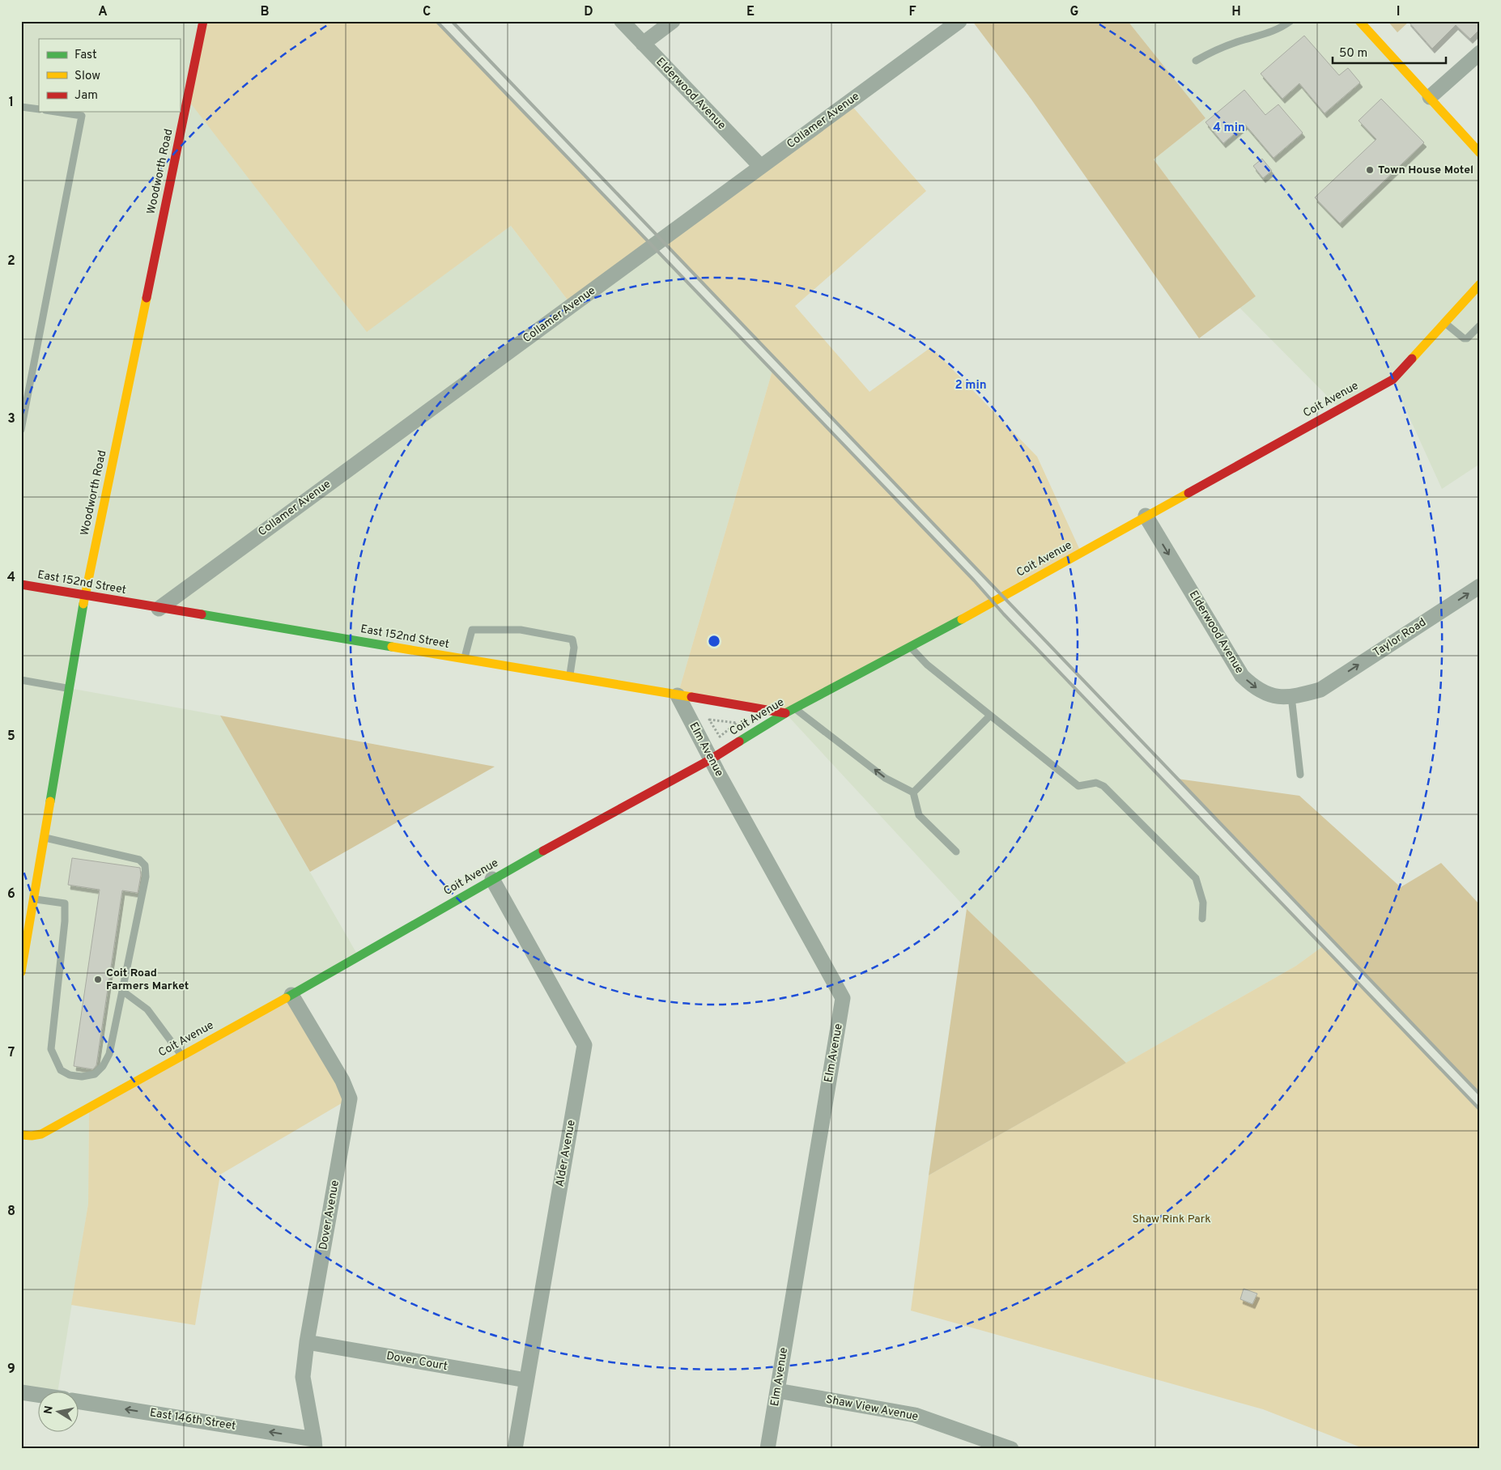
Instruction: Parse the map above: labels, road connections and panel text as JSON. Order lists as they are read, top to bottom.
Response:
{
  "streets": {
    "street": [
      "Elderwood Avenue",
      "Collamer Avenue",
      "Woodworth Road",
      "Coit Avenue",
      "East 152nd Street",
      "Taylor Road",
      "Elm Avenue",
      "Alder Avenue",
      "Dover Avenue",
      "Dover Court",
      "Shaw View Avenue",
      "East 146th Street"
    ]
  },
  "crossings": [
    ["Elderwood Avenue", "Collamer Avenue"],
    ["Elderwood Avenue", "Coit Avenue"],
    ["Elderwood Avenue", "Taylor Road"],
    ["Collamer Avenue", "East 152nd Street"],
    ["Woodworth Road", "East 152nd Street"],
    ["Coit Avenue", "East 152nd Street"],
    ["Coit Avenue", "Elm Avenue"],
    ["Coit Avenue", "Alder Avenue"],
    ["Coit Avenue", "Dover Avenue"],
    ["East 152nd Street", "Elm Avenue"],
    ["Elm Avenue", "Shaw View Avenue"],
    ["Alder Avenue", "Dover Court"],
    ["Dover Avenue", "Dover Court"],
    ["Dover Avenue", "East 146th Street"]
  ],
  "one_way": ["Elderwood Avenue", "Taylor Road", "East 146th Street"],
  "parks": ["Shaw Rink Park"],
  "places": ["Town House Motel", "Coit Road Farmers Market"],
  "legend": ["Fast", "Slow", "Jam"],
  "scale_bar": "50 m",
  "north": "left",
  "grid": {
    "columns": [
      "A",
      "B",
      "C",
      "D",
      "E",
      "F",
      "G",
      "H",
      "I"
    ],
    "rows": [
      "1",
      "2",
      "3",
      "4",
      "5",
      "6",
      "7",
      "8",
      "9"
    ]
  },
  "rings": ["4 min", "2 min"]
}
